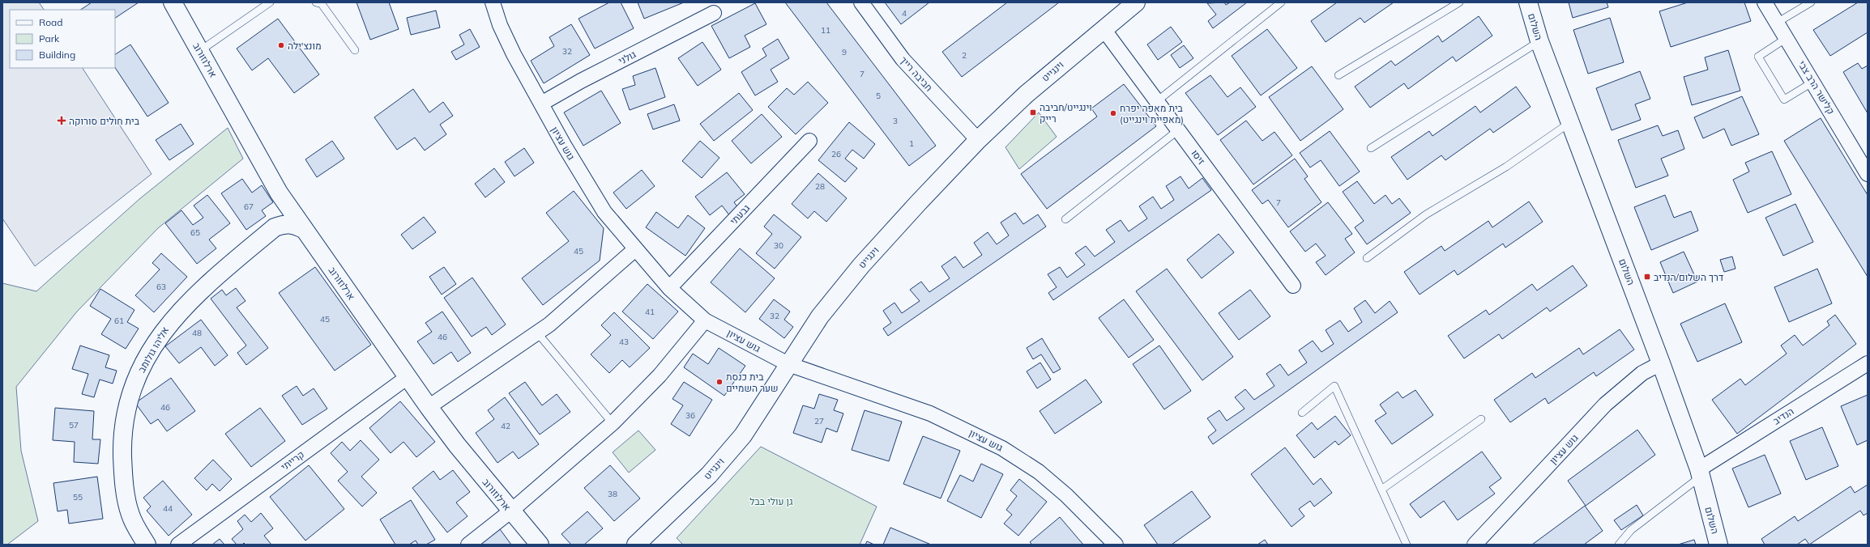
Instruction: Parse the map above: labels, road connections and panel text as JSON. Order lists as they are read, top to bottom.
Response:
{
  "streets": {
    "street": [
      "השלום",
      "גולני",
      "ארלוזורוב",
      "וינגייט",
      "חביבה רייך",
      "קלישר הרב צבי",
      "גוש עציון",
      "זיסו",
      "גבעתי",
      "אליהו גולומב",
      "הנדיב",
      "קרייתי"
    ]
  },
  "crossings": [
    ["השלום", "גוש עציון"],
    ["השלום", "הנדיב"],
    ["גולני", "גוש עציון"],
    ["ארלוזורוב", "אליהו גולומב"],
    ["ארלוזורוב", "קרייתי"],
    ["וינגייט", "חביבה רייך"],
    ["וינגייט", "גוש עציון"],
    ["וינגייט", "זיסו"],
    ["גוש עציון", "גבעתי"]
  ],
  "parks": ["גן עולי בבל"],
  "places": {
    "other": ["מונצ'ילה", "בית מאפה יפרח (מאפיית וינגייט)", "בית כנסת שער השמיים"],
    "transit": ["וינגייט/חביבה רייק", "דרך השלום/הנדיב"],
    "health": ["בית חולים סורוקה"]
  },
  "house_numbers": [
    "4",
    "11",
    "32",
    "9",
    "2",
    "7",
    "5",
    "3",
    "1",
    "26",
    "28",
    "7",
    "67",
    "65",
    "30",
    "45",
    "63",
    "41",
    "32",
    "45",
    "61",
    "48",
    "46",
    "43",
    "46",
    "36",
    "27",
    "57",
    "42",
    "38",
    "55",
    "44"
  ],
  "legend": ["Road", "Park", "Building"]
}
